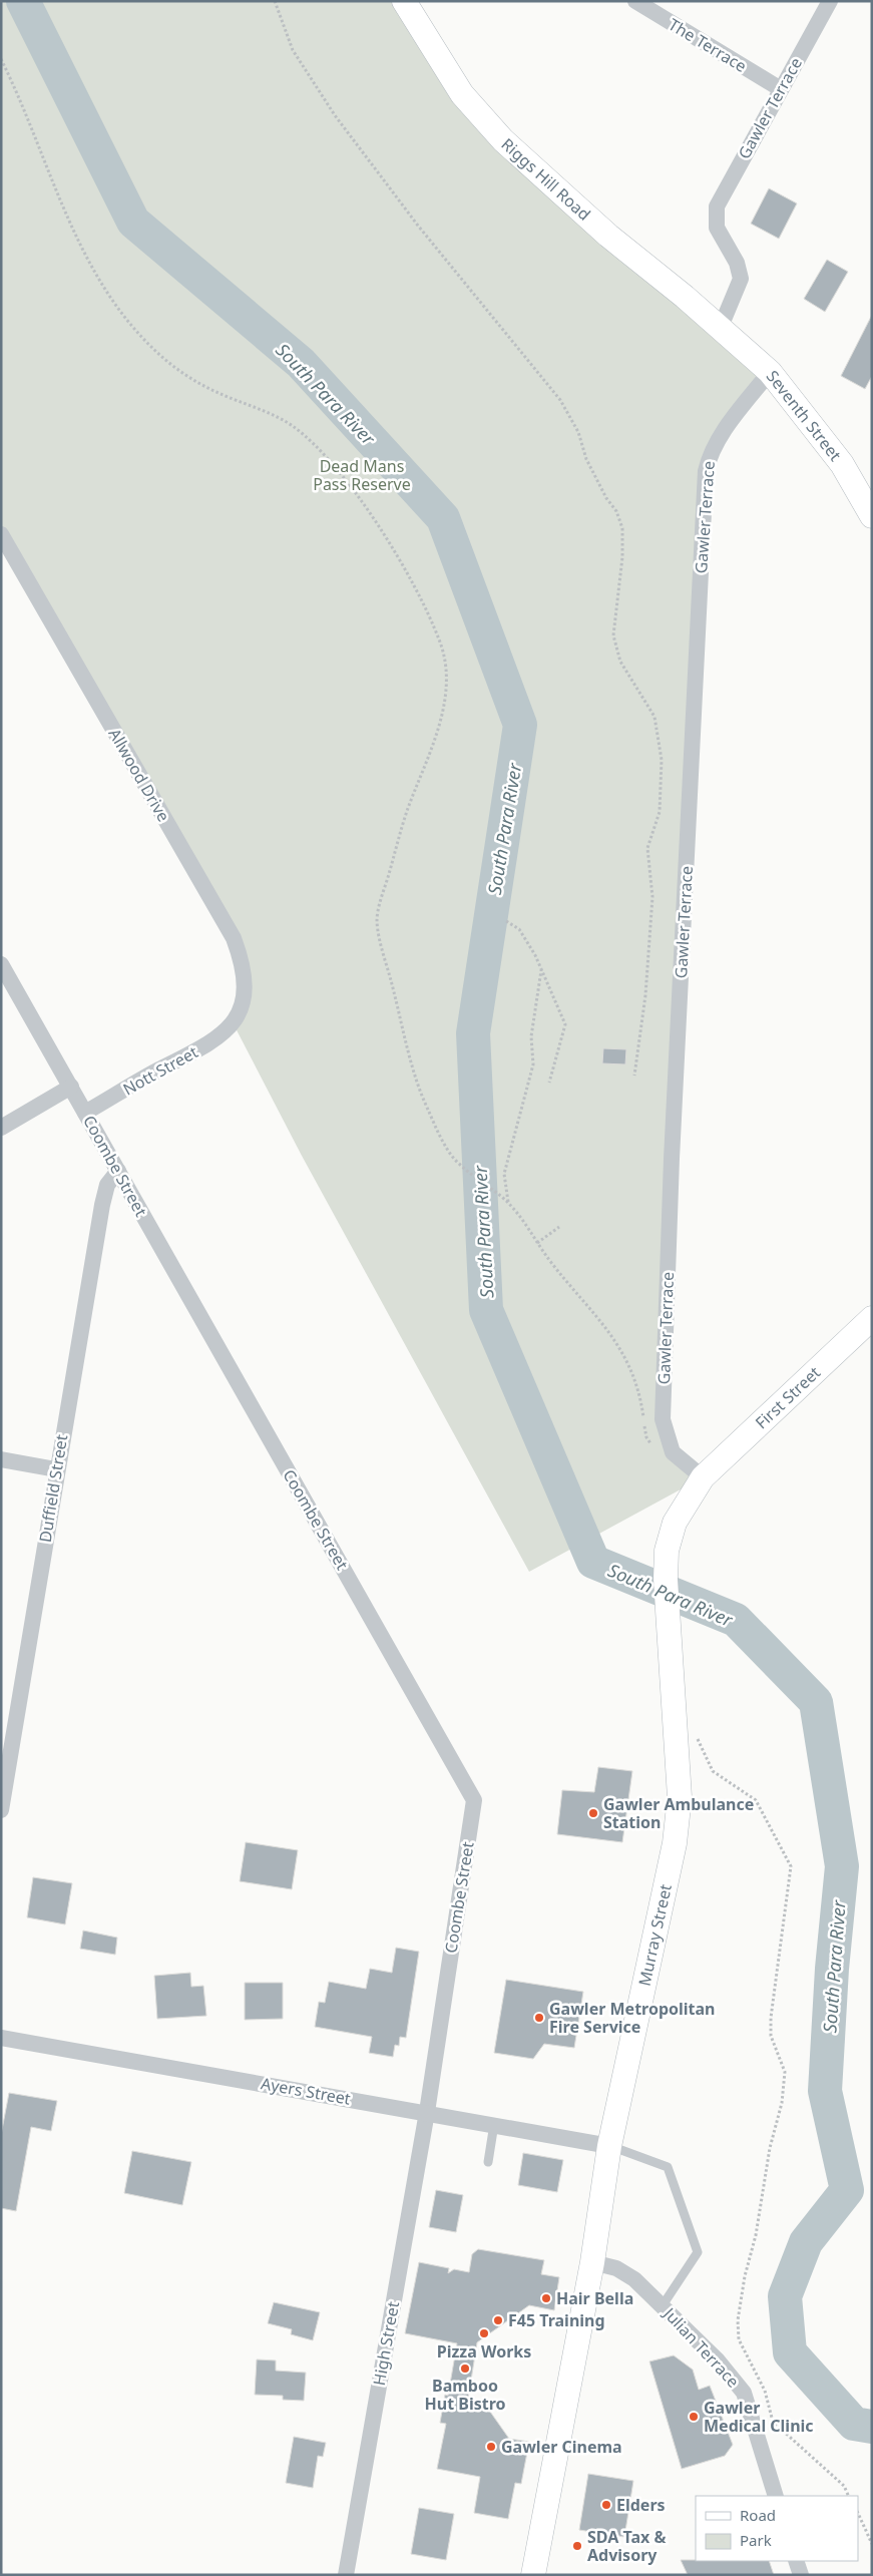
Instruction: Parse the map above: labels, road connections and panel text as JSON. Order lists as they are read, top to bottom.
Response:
{
  "streets": {
    "street": [
      "The Terrace",
      "Gawler Terrace",
      "Riggs Hill Road",
      "Seventh Street",
      "Allwood Drive",
      "Nott Street",
      "Coombe Street",
      "First Street",
      "Duffield Street",
      "Murray Street",
      "Ayers Street",
      "High Street",
      "Julian Terrace"
    ]
  },
  "crossings": [
    ["The Terrace", "Gawler Terrace"],
    ["Gawler Terrace", "Riggs Hill Road"],
    ["Gawler Terrace", "Seventh Street"],
    ["Gawler Terrace", "First Street"],
    ["Gawler Terrace", "Murray Street"],
    ["Riggs Hill Road", "Seventh Street"],
    ["Allwood Drive", "Nott Street"],
    ["Nott Street", "Coombe Street"],
    ["Coombe Street", "Duffield Street"],
    ["Coombe Street", "Ayers Street"],
    ["Coombe Street", "High Street"],
    ["First Street", "Murray Street"],
    ["Murray Street", "Ayers Street"],
    ["Murray Street", "Julian Terrace"],
    ["Ayers Street", "High Street"]
  ],
  "water": ["South Para River"],
  "parks": ["Dead Mans Pass Reserve"],
  "places": [
    "Gawler Ambulance Station",
    "Gawler Metropolitan Fire Service",
    "Hair Bella",
    "F45 Training",
    "Pizza Works",
    "Bamboo Hut Bistro",
    "Gawler Medical Clinic",
    "Gawler Cinema",
    "Elders",
    "SDA Tax & Advisory"
  ],
  "legend": ["Road", "Park"]
}
